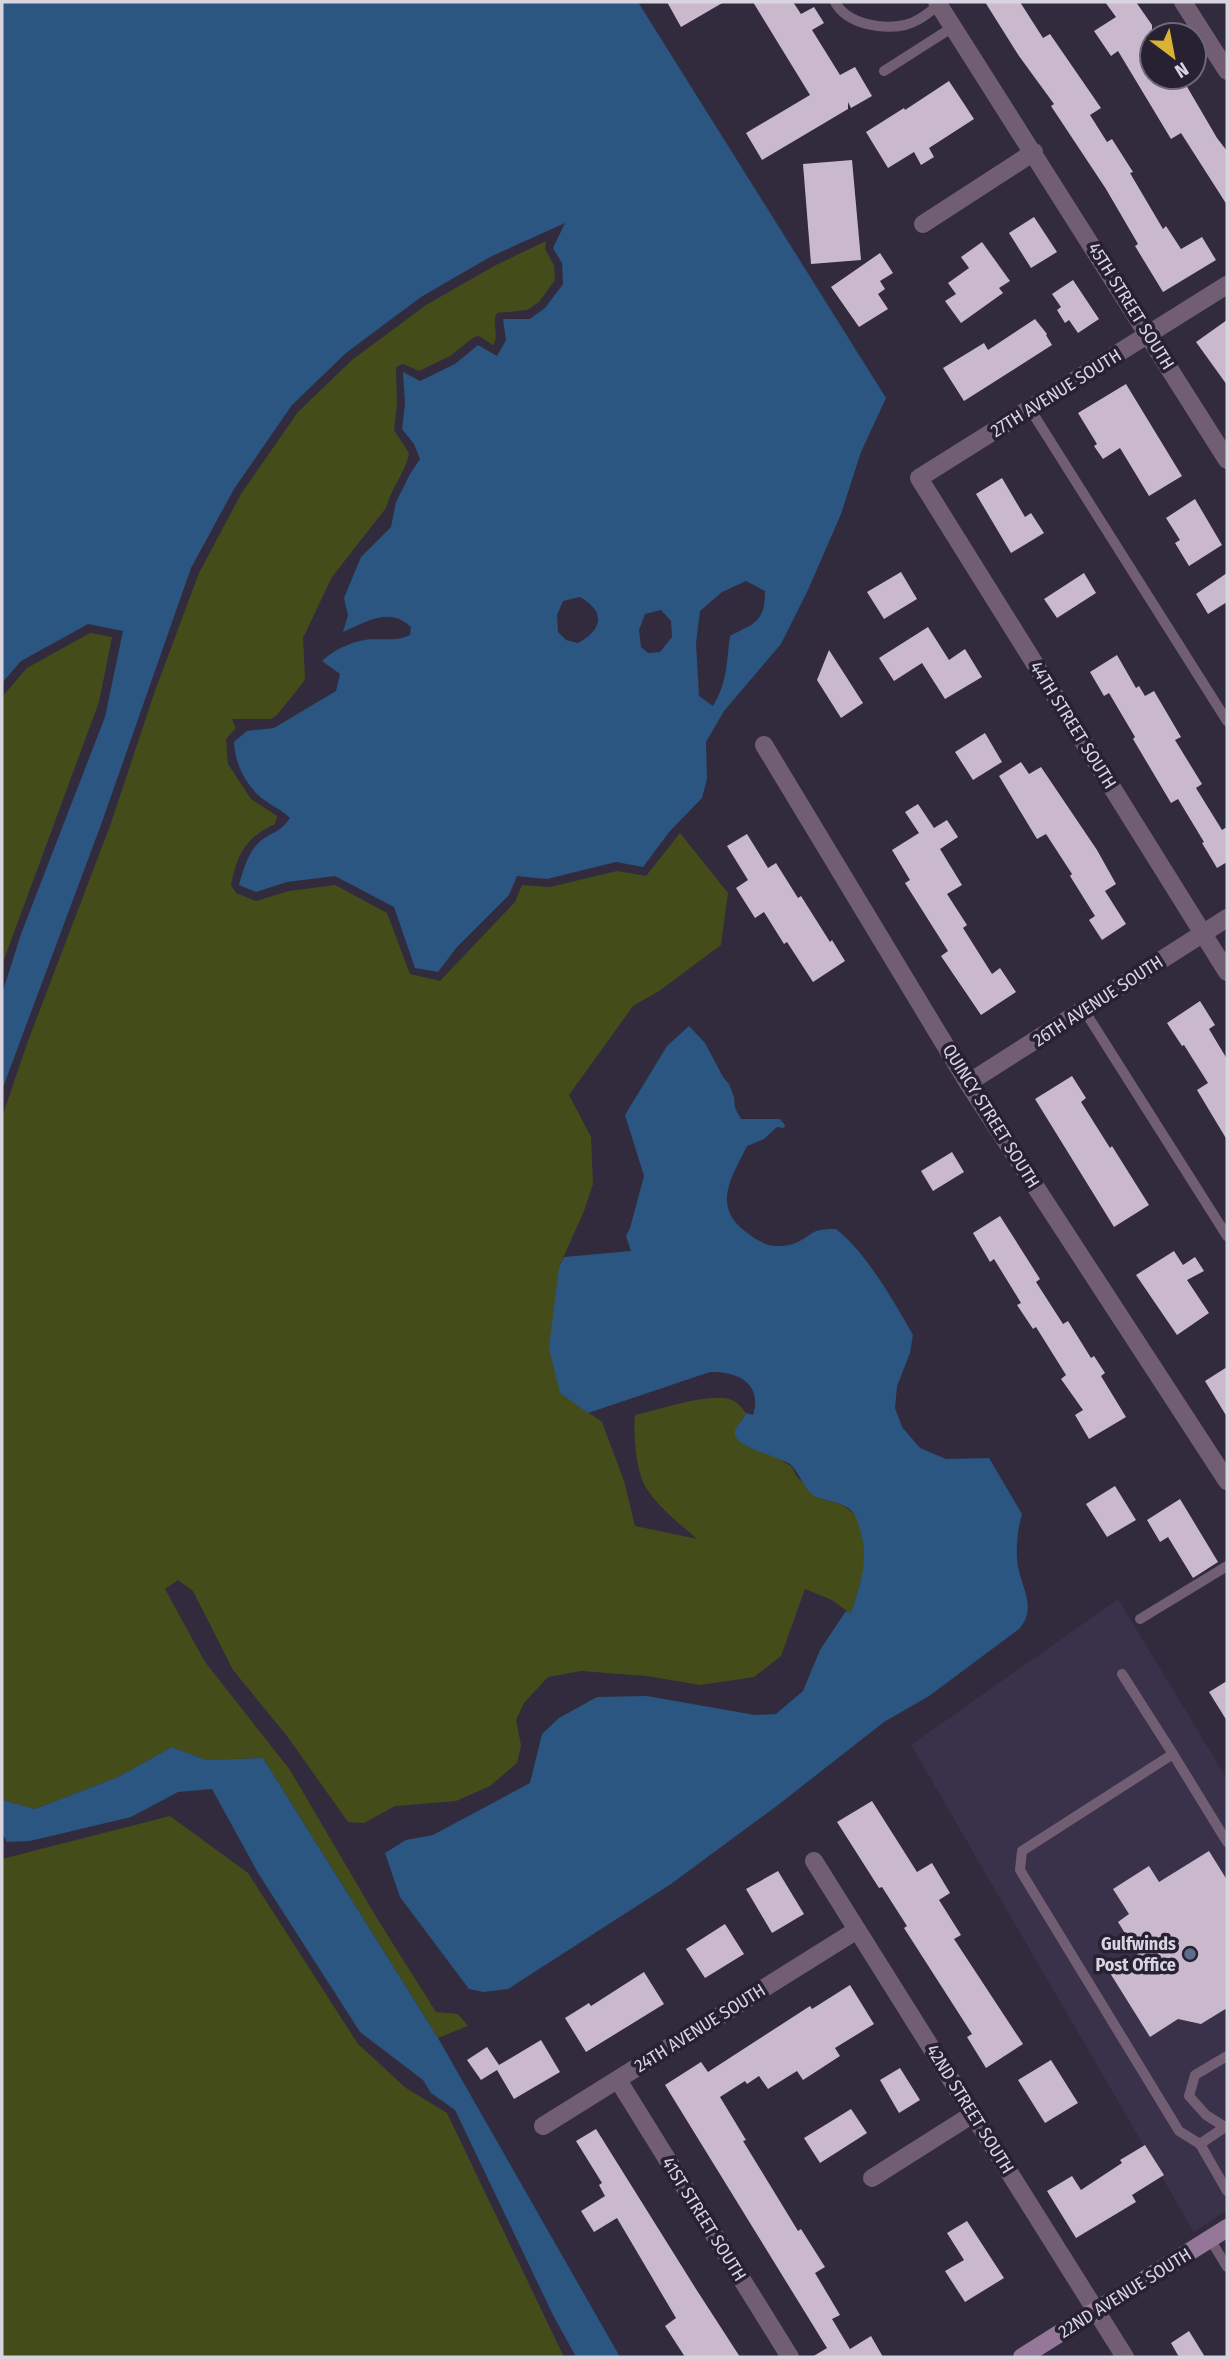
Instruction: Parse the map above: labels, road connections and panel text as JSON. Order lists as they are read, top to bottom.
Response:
{
  "streets": {
    "main road": ["22ND AVENUE SOUTH"],
    "street": [
      "45TH STREET SOUTH",
      "27TH AVENUE SOUTH",
      "44TH STREET SOUTH",
      "26TH AVENUE SOUTH",
      "QUINCY STREET SOUTH",
      "24TH AVENUE SOUTH",
      "42ND STREET SOUTH",
      "41ST STREET SOUTH"
    ]
  },
  "crossings": [
    ["45TH STREET SOUTH", "27TH AVENUE SOUTH"],
    ["27TH AVENUE SOUTH", "44TH STREET SOUTH"],
    ["44TH STREET SOUTH", "26TH AVENUE SOUTH"],
    ["26TH AVENUE SOUTH", "QUINCY STREET SOUTH"],
    ["24TH AVENUE SOUTH", "42ND STREET SOUTH"],
    ["24TH AVENUE SOUTH", "41ST STREET SOUTH"],
    ["42ND STREET SOUTH", "22ND AVENUE SOUTH"]
  ],
  "places": ["Gulfwinds Post Office"],
  "north": "bottom right"
}
